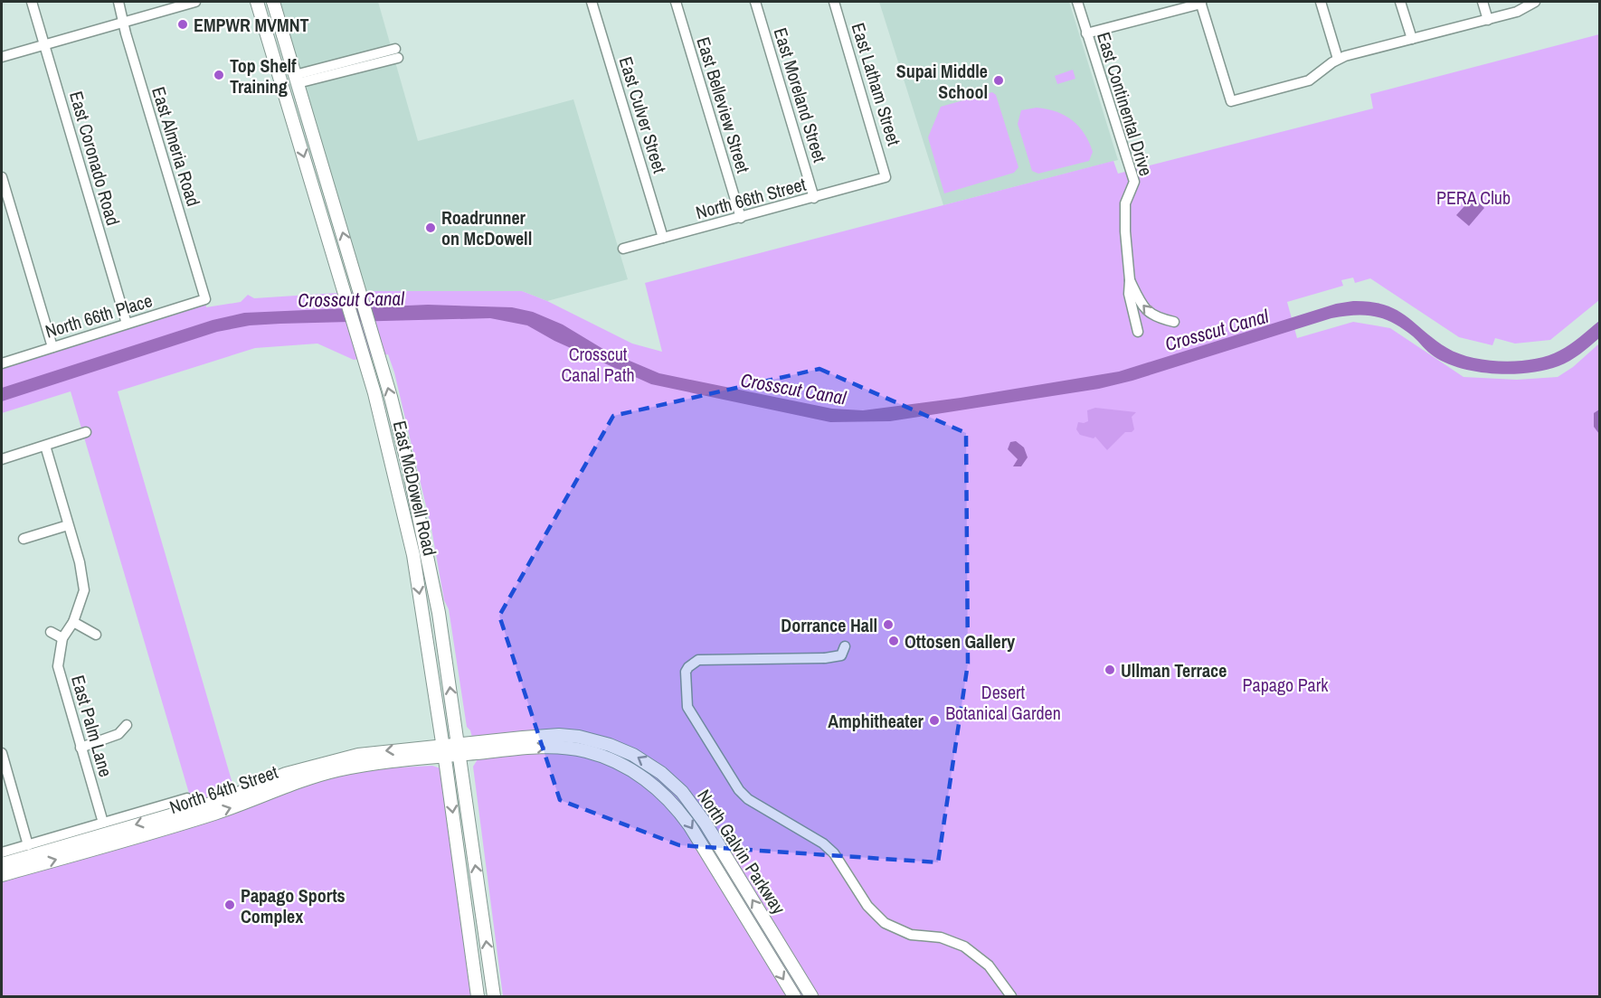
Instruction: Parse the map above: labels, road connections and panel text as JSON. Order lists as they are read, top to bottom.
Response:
{
  "streets": {
    "main road": ["East McDowell Road", "North 64th Street", "North Galvin Parkway"],
    "street": [
      "East Latham Street",
      "East Moreland Street",
      "East Continental Drive",
      "East Belleview Street",
      "East Culver Street",
      "East Almeria Road",
      "East Coronado Road",
      "North 66th Street",
      "North 66th Place",
      "East Palm Lane"
    ]
  },
  "crossings": [
    ["East Latham Street", "North 66th Street"],
    ["East Moreland Street", "North 66th Street"],
    ["East Belleview Street", "North 66th Street"],
    ["East Culver Street", "North 66th Street"],
    ["East Almeria Road", "North 66th Place"],
    ["East Coronado Road", "North 66th Place"],
    ["East McDowell Road", "North 64th Street"],
    ["East McDowell Road", "North Galvin Parkway"],
    ["East Palm Lane", "North 64th Street"],
    ["North 64th Street", "North Galvin Parkway"]
  ],
  "water": ["Crosscut Canal"],
  "parks": [
    "PERA Club",
    "Crosscut Canal Path",
    "Papago Park",
    "Desert Botanical Garden"
  ],
  "places": [
    "EMPWR MVMNT",
    "Top Shelf Training",
    "Supai Middle School",
    "Roadrunner on McDowell",
    "Dorrance Hall",
    "Ottosen Gallery",
    "Ullman Terrace",
    "Amphitheater",
    "Papago Sports Complex"
  ]
}
